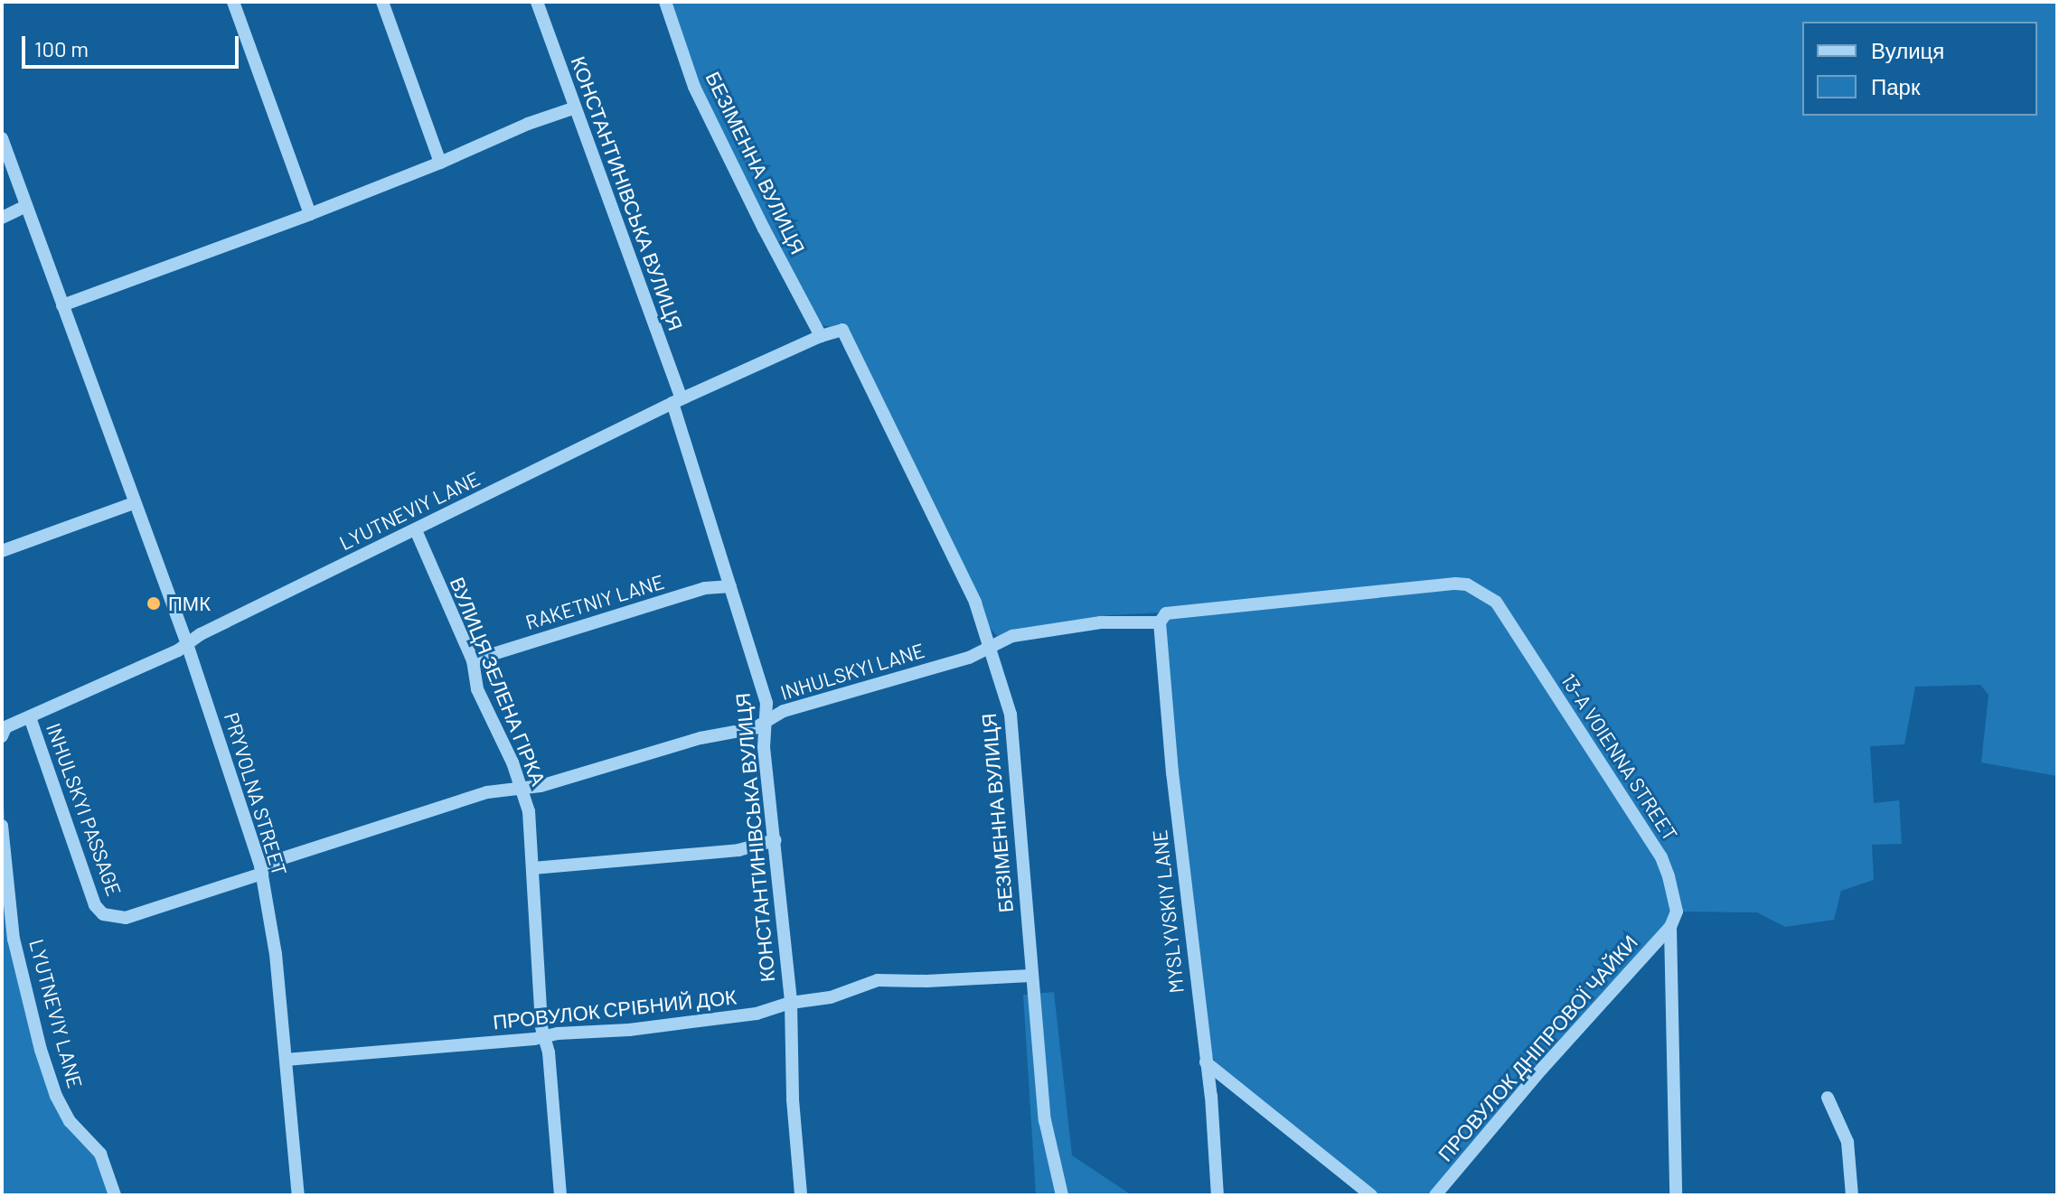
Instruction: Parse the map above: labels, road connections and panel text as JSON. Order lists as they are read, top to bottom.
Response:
{
  "streets": {
    "street": [
      "БЕЗІМЕННА ВУЛИЦЯ",
      "КОНСТАНТИНІВСЬКА ВУЛИЦЯ",
      "LYUTNEVIY LANE",
      "RAKETNIY LANE",
      "INHULSKYI LANE",
      "ВУЛИЦЯ ЗЕЛЕНА ГІРКА",
      "13-A VOIENNA STREET",
      "PRYVOLNA STREET",
      "INHULSKYI PASSAGE",
      "MYSLYVSKIY LANE",
      "ПРОВУЛОК СРІБНИЙ ДОК",
      "ПРОВУЛОК ДНІПРОВОЇ ЧАЙКИ"
    ]
  },
  "crossings": [
    ["БЕЗІМЕННА ВУЛИЦЯ", "LYUTNEVIY LANE"],
    ["БЕЗІМЕННА ВУЛИЦЯ", "INHULSKYI LANE"],
    ["БЕЗІМЕННА ВУЛИЦЯ", "ПРОВУЛОК СРІБНИЙ ДОК"],
    ["КОНСТАНТИНІВСЬКА ВУЛИЦЯ", "LYUTNEVIY LANE"],
    ["КОНСТАНТИНІВСЬКА ВУЛИЦЯ", "RAKETNIY LANE"],
    ["КОНСТАНТИНІВСЬКА ВУЛИЦЯ", "INHULSKYI LANE"],
    ["КОНСТАНТИНІВСЬКА ВУЛИЦЯ", "ПРОВУЛОК СРІБНИЙ ДОК"],
    ["LYUTNEVIY LANE", "ВУЛИЦЯ ЗЕЛЕНА ГІРКА"],
    ["LYUTNEVIY LANE", "PRYVOLNA STREET"],
    ["LYUTNEVIY LANE", "INHULSKYI PASSAGE"],
    ["RAKETNIY LANE", "ВУЛИЦЯ ЗЕЛЕНА ГІРКА"],
    ["INHULSKYI LANE", "ВУЛИЦЯ ЗЕЛЕНА ГІРКА"],
    ["INHULSKYI LANE", "13-A VOIENNA STREET"],
    ["INHULSKYI LANE", "PRYVOLNA STREET"],
    ["INHULSKYI LANE", "INHULSKYI PASSAGE"],
    ["INHULSKYI LANE", "MYSLYVSKIY LANE"],
    ["ВУЛИЦЯ ЗЕЛЕНА ГІРКА", "ПРОВУЛОК СРІБНИЙ ДОК"],
    ["13-A VOIENNA STREET", "ПРОВУЛОК ДНІПРОВОЇ ЧАЙКИ"],
    ["PRYVOLNA STREET", "ПРОВУЛОК СРІБНИЙ ДОК"]
  ],
  "places": ["ПМК"],
  "legend": ["Вулиця", "Парк"],
  "scale_bar": "100 m"
}
